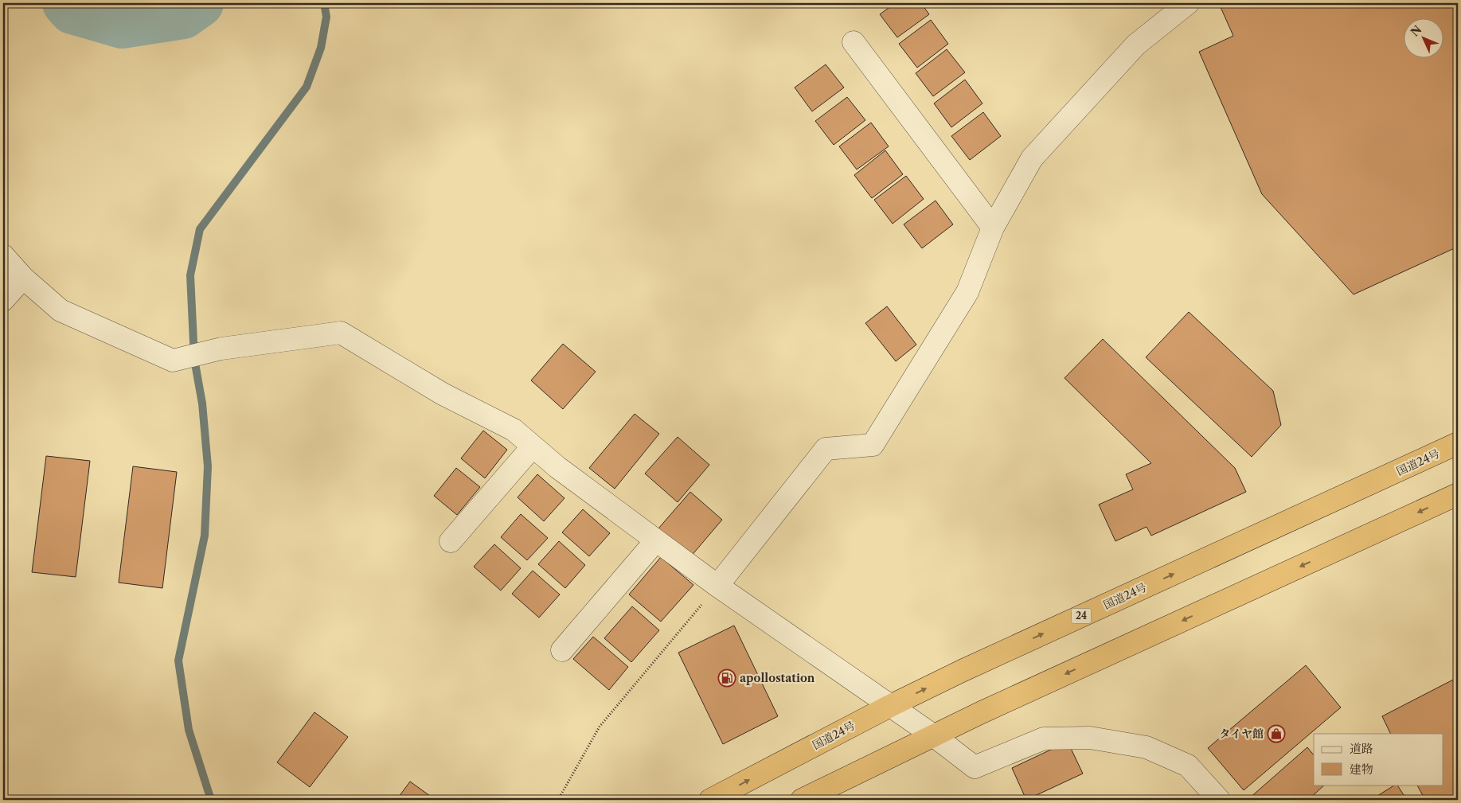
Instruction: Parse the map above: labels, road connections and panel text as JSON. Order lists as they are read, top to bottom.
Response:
{
  "streets": {
    "highway": ["国道24号", "24"]
  },
  "places": {
    "fuel station": ["apollostation"],
    "shop": ["タイヤ館"]
  },
  "legend": ["道路", "建物"],
  "north": "top left"
}
